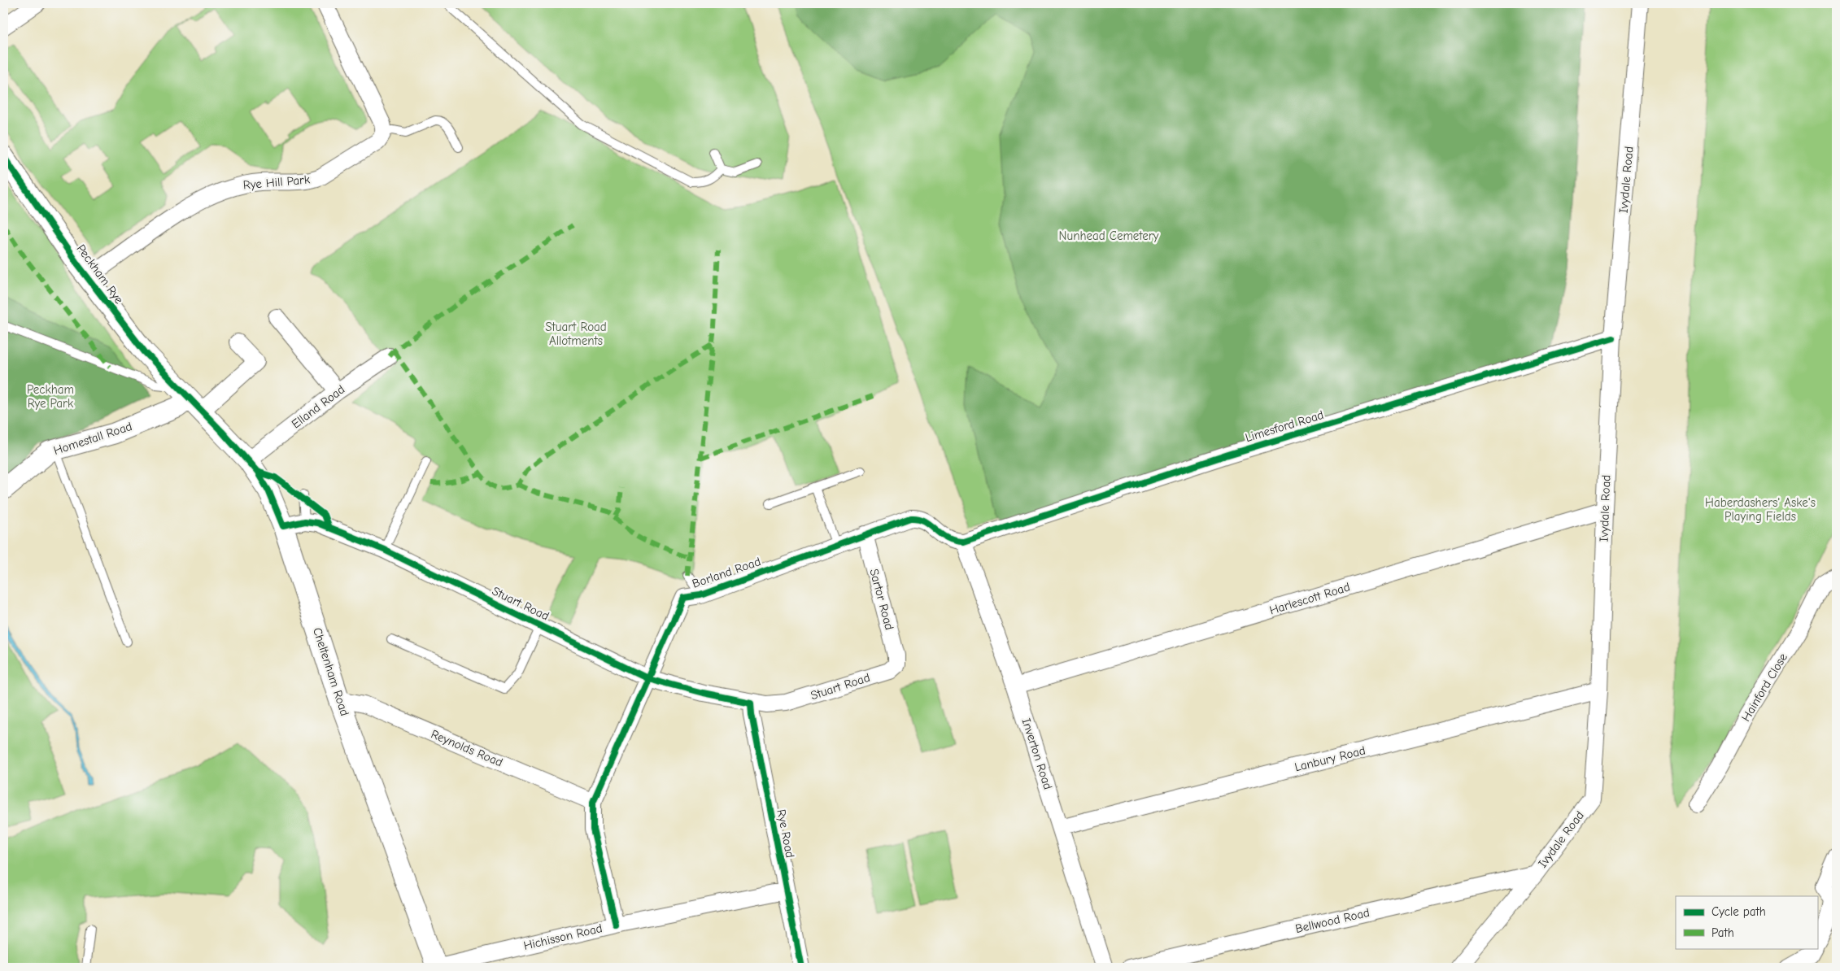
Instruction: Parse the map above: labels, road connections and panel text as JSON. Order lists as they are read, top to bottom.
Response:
{
  "streets": {
    "street": [
      "Ivydale Road",
      "Rye Hill Park",
      "Peckham Rye",
      "Elland Road",
      "Limesford Road",
      "Homestall Road",
      "Borland Road",
      "Harlescott Road",
      "Sartor Road",
      "Stuart Road",
      "Cheltenham Road",
      "Hainford Close",
      "Reynolds Road",
      "Inverton Road",
      "Lanbury Road",
      "Rye Road",
      "Bellwood Road",
      "Hichisson Road"
    ]
  },
  "crossings": [
    ["Ivydale Road", "Limesford Road"],
    ["Ivydale Road", "Harlescott Road"],
    ["Ivydale Road", "Lanbury Road"],
    ["Ivydale Road", "Bellwood Road"],
    ["Rye Hill Park", "Peckham Rye"],
    ["Peckham Rye", "Homestall Road"],
    ["Peckham Rye", "Cheltenham Road"],
    ["Elland Road", "Cheltenham Road"],
    ["Limesford Road", "Borland Road"],
    ["Limesford Road", "Inverton Road"],
    ["Homestall Road", "Cheltenham Road"],
    ["Borland Road", "Sartor Road"],
    ["Borland Road", "Stuart Road"],
    ["Borland Road", "Reynolds Road"],
    ["Borland Road", "Inverton Road"],
    ["Borland Road", "Hichisson Road"],
    ["Harlescott Road", "Inverton Road"],
    ["Sartor Road", "Stuart Road"],
    ["Stuart Road", "Cheltenham Road"],
    ["Stuart Road", "Rye Road"],
    ["Cheltenham Road", "Reynolds Road"],
    ["Cheltenham Road", "Hichisson Road"],
    ["Inverton Road", "Lanbury Road"],
    ["Rye Road", "Hichisson Road"]
  ],
  "parks": [
    "Nunhead Cemetery",
    "Stuart Road Allotments",
    "Peckham Rye Park",
    "Haberdashers' Aske's Playing Fields"
  ],
  "legend": ["Cycle path", "Path"]
}
